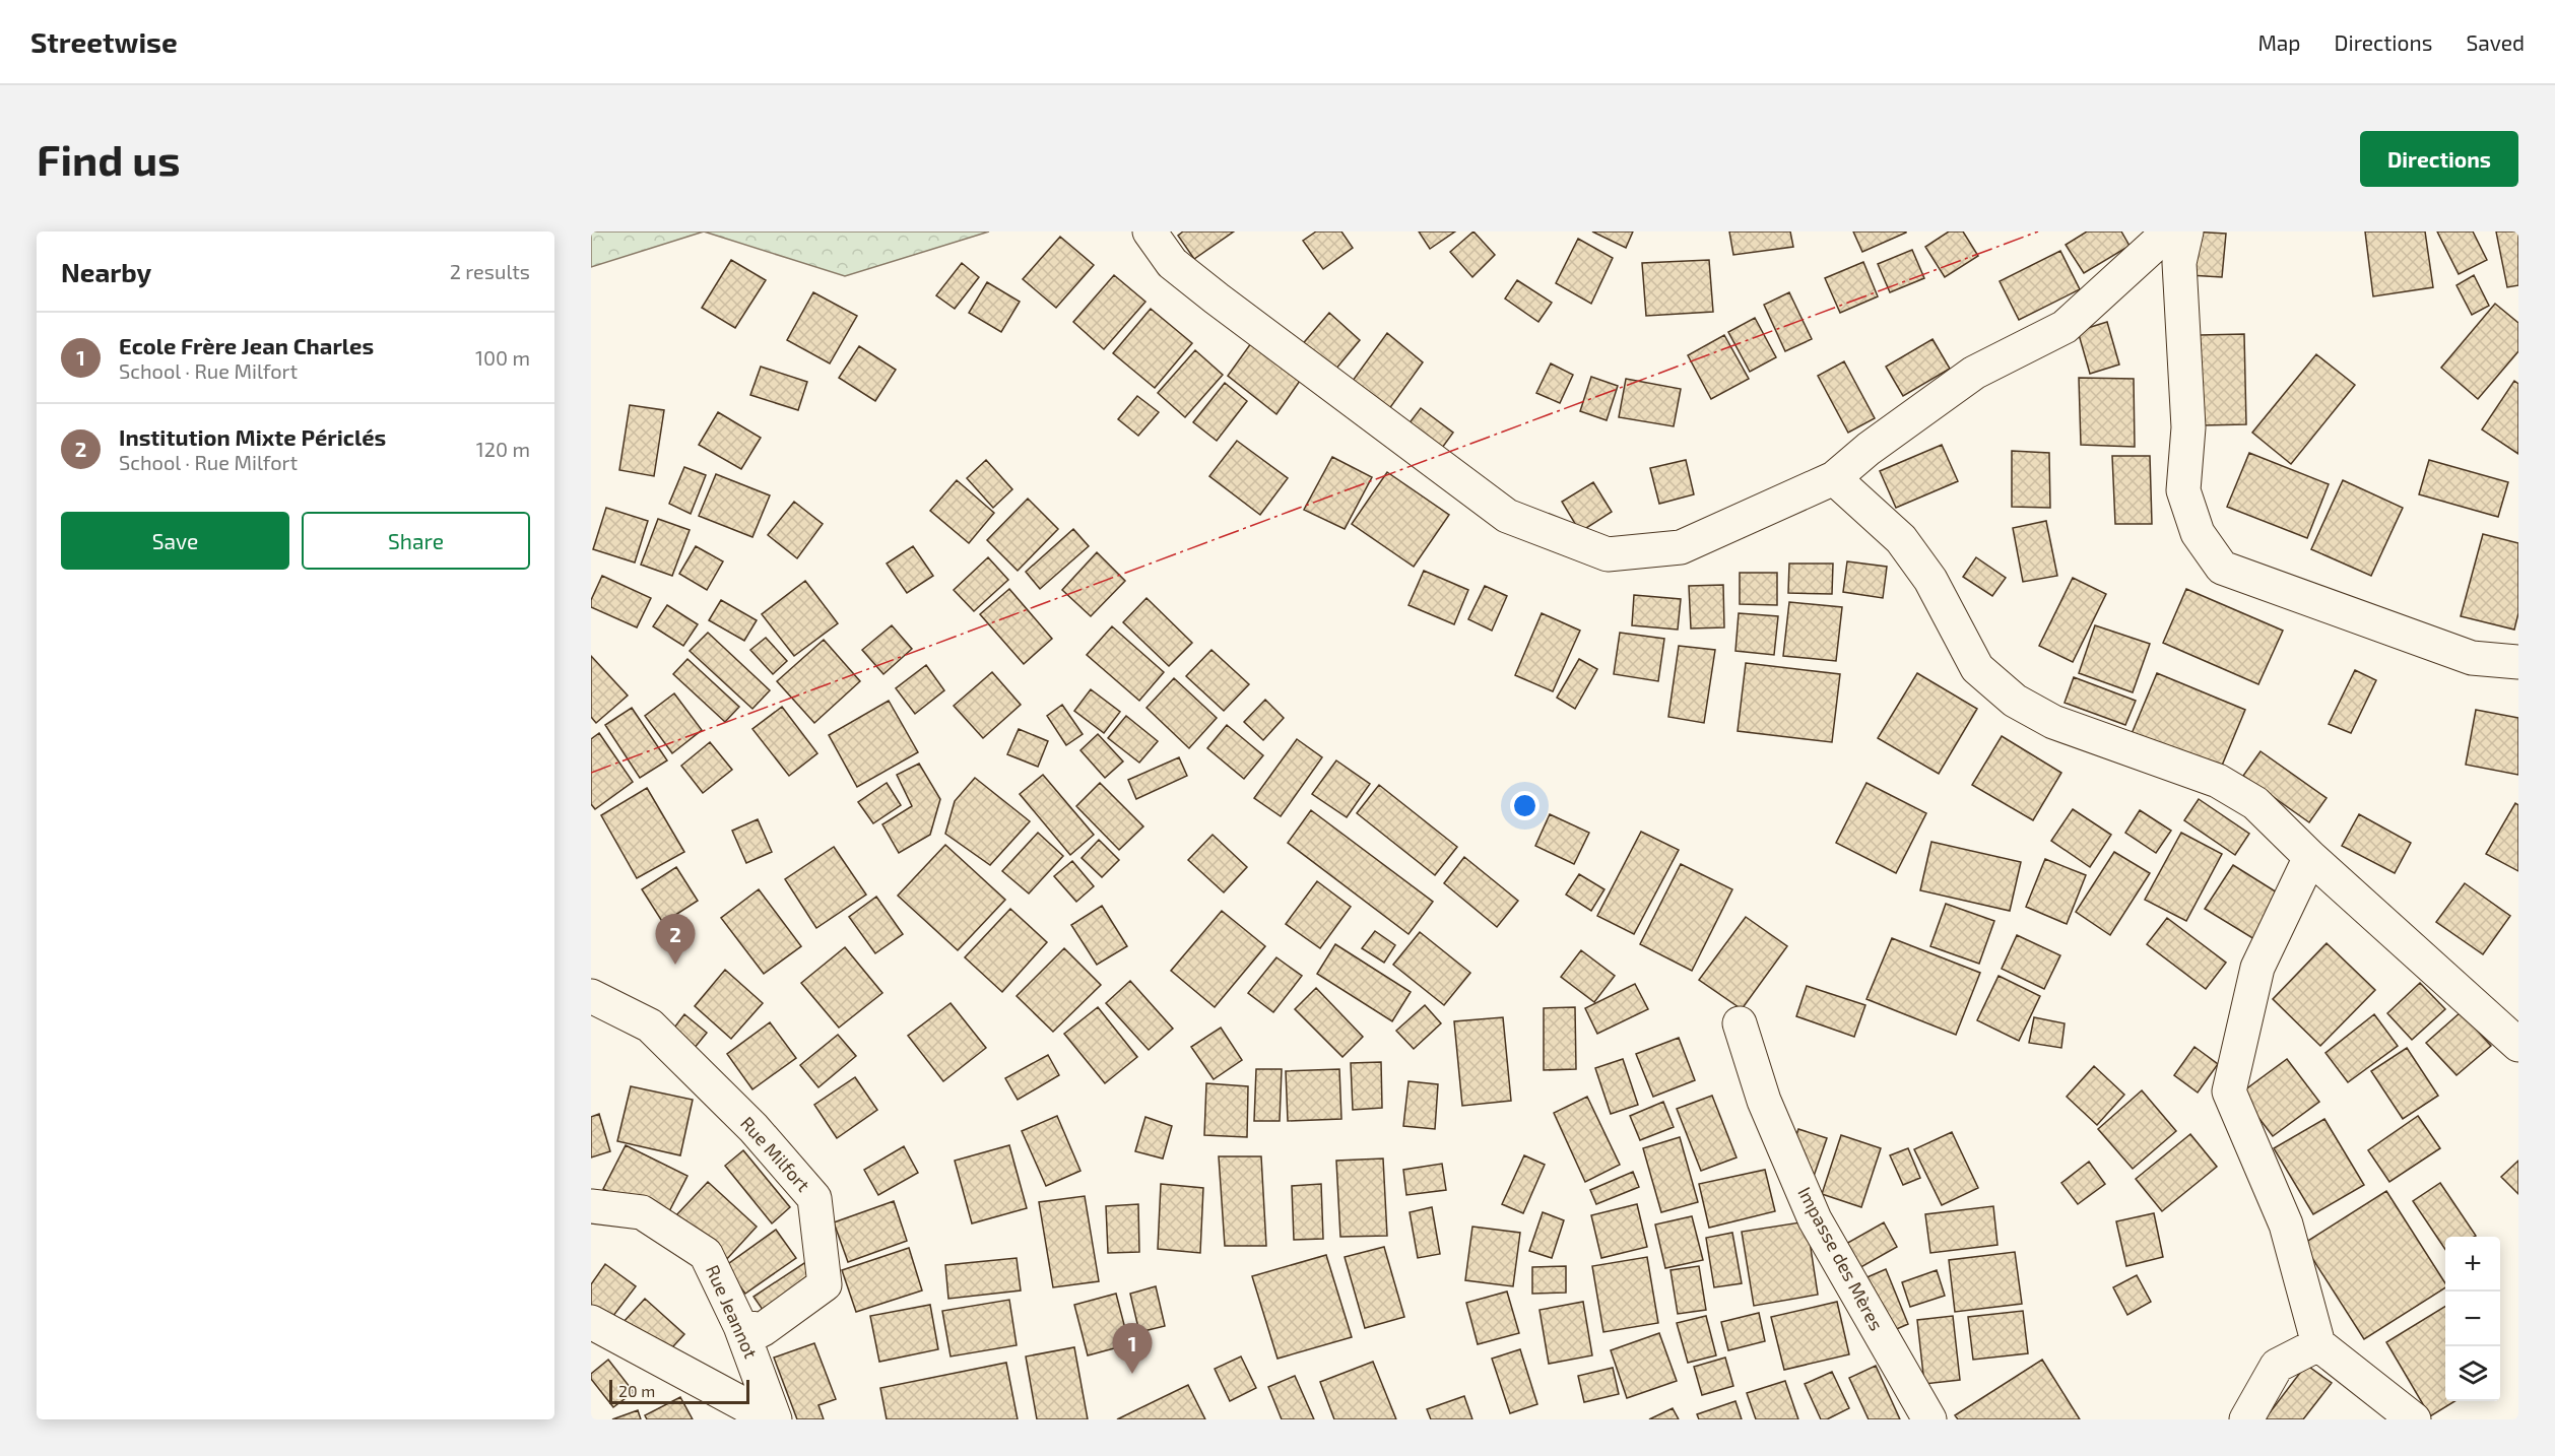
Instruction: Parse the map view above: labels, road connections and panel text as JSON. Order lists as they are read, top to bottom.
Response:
{
  "streets": {
    "street": ["Rue Milfort", "Impasse des Mères", "Rue Jeannot"]
  },
  "crossings": [
    ["Rue Milfort", "Rue Jeannot"]
  ],
  "scale_bar": "20 m",
  "page": {
    "header": "Streetwise",
    "nav": ["Map", "Directions", "Saved"],
    "buttons": [
      "Directions",
      ["Save", "Share"]
    ],
    "title": "Find us",
    "heading": ["Nearby", "2 results"],
    "list": [
      {
        "mark": "1",
        "name": "Ecole Frère Jean Charles",
        "note": "School · Rue Milfort",
        "value": "100 m"
      },
      {
        "mark": "2",
        "name": "Institution Mixte Périclés",
        "note": "School · Rue Milfort",
        "value": "120 m"
      }
    ],
    "pins": ["2", "1"],
    "map_buttons": ["+", "−"],
    "scale": "20 m"
  }
}
